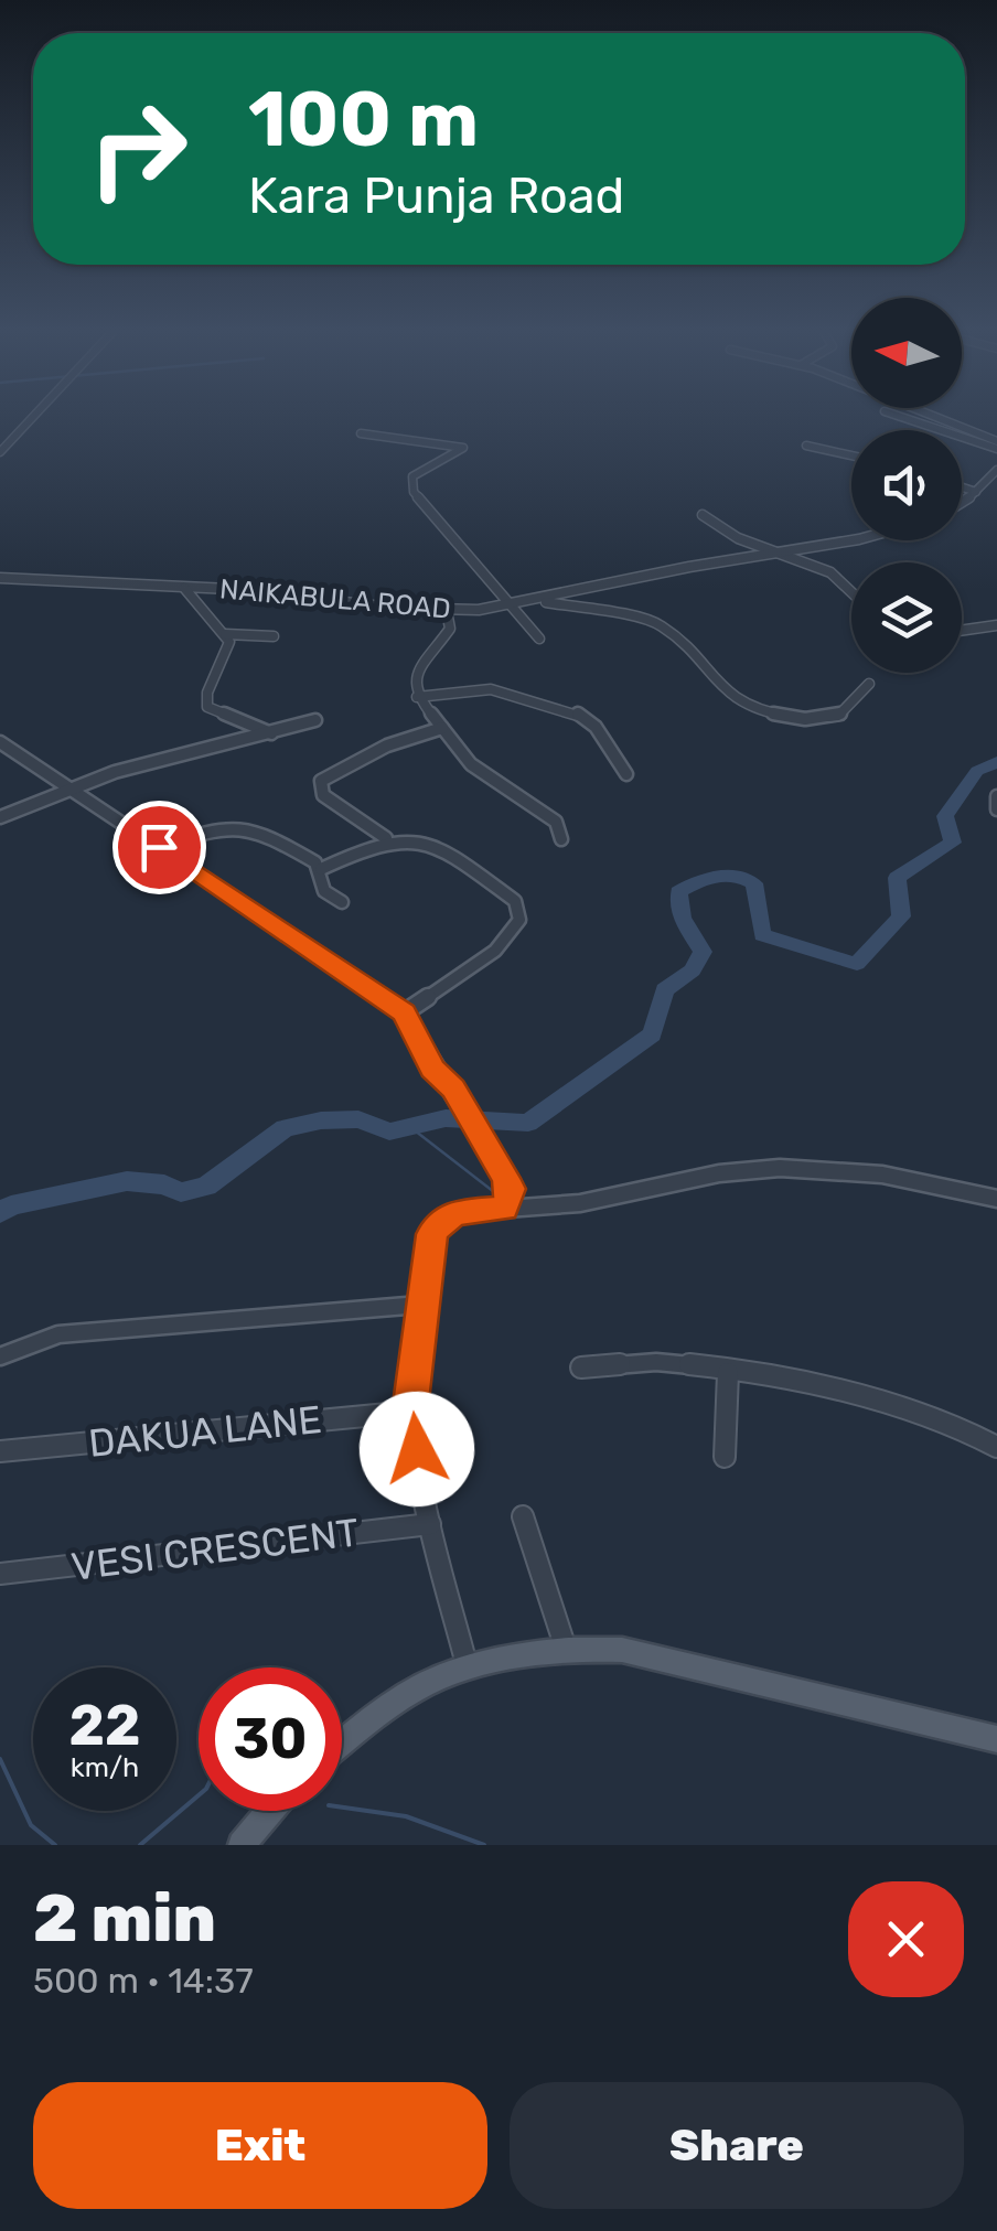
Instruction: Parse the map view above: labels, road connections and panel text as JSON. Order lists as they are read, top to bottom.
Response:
{
  "streets": {
    "street": ["NAIKABULA ROAD", "DAKUA LANE", "VESI CRESCENT"]
  },
  "north": "left",
  "page": {
    "turn": ["100 m", "Kara Punja Road"],
    "speed": "22 km/h",
    "limit": "30",
    "heading": ["2 min", "500 m · 14:37"],
    "buttons": ["Exit", "Share"]
  }
}
